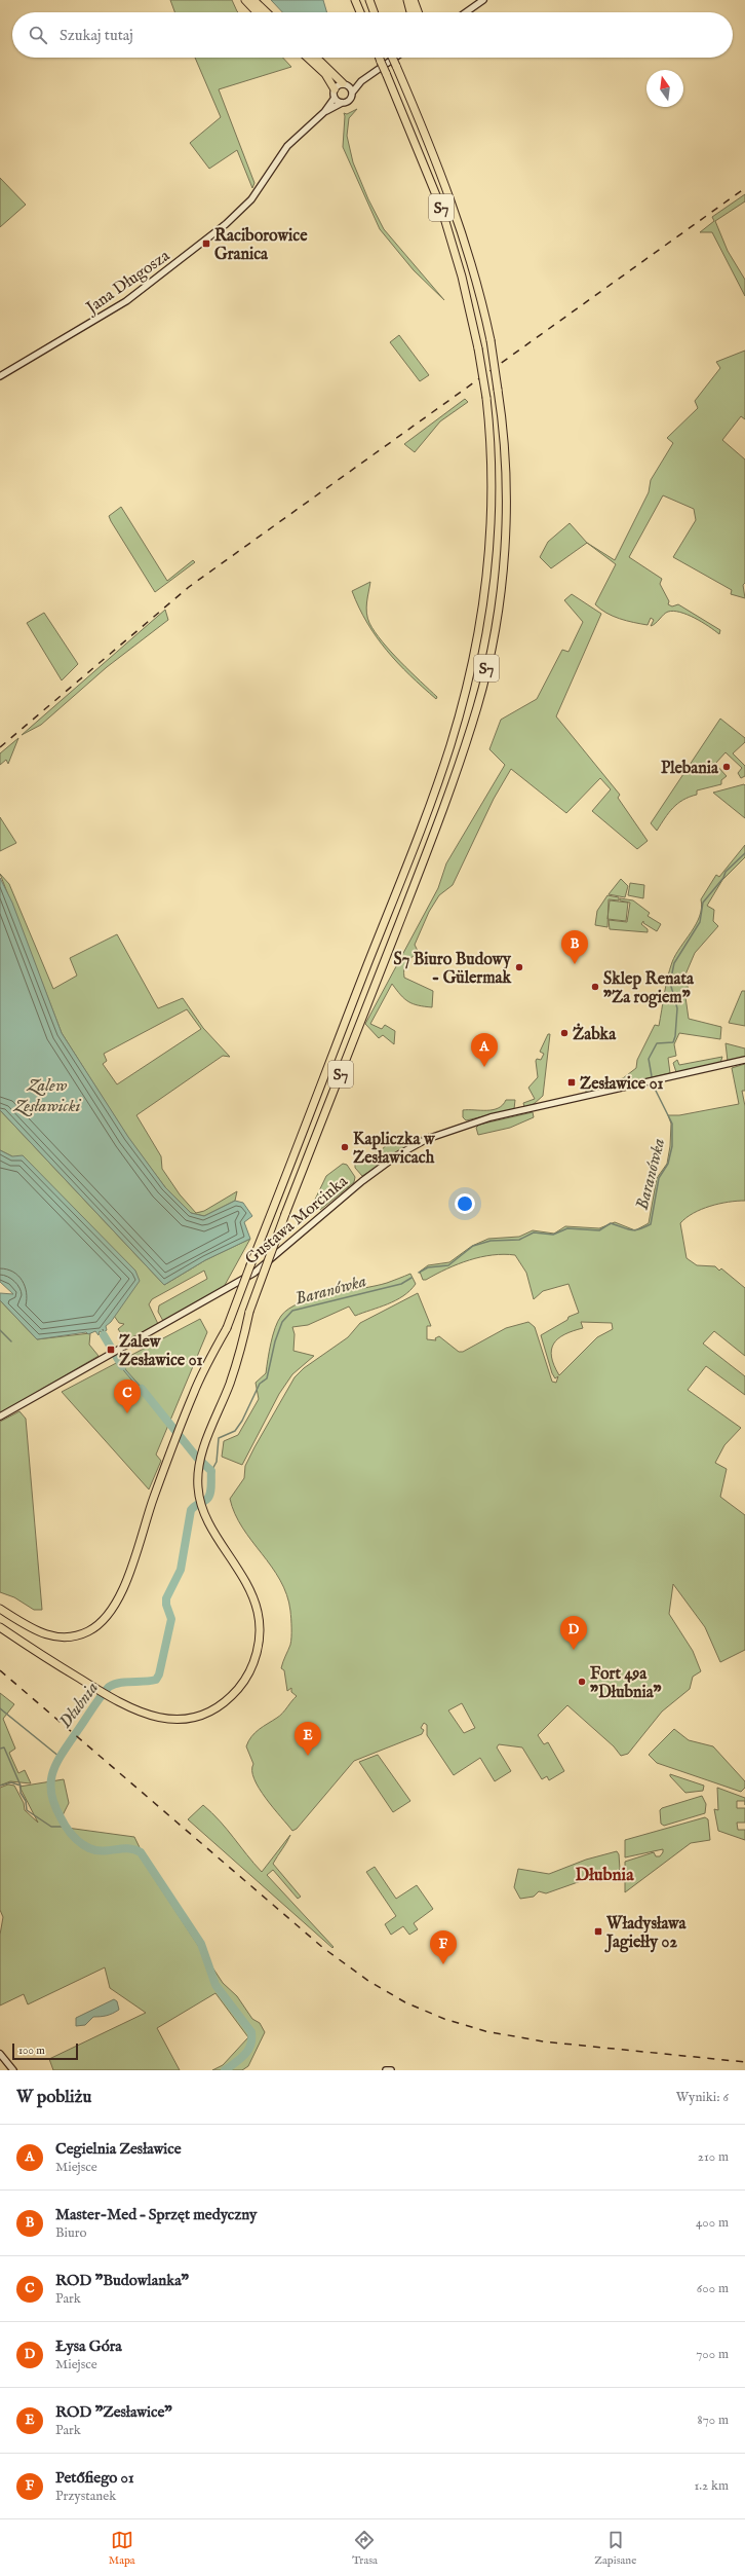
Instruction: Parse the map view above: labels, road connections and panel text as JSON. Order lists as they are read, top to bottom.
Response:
{
  "streets": {
    "highway": ["S7"],
    "street": ["Jana Długosza", "Gustawa Morcinka"]
  },
  "districts": ["Dłubnia"],
  "water": ["Zalew Zesławicki", "Baranówka", "Dłubnia"],
  "places": {
    "transit": [
      "Raciborowice Granica",
      "Zesławice 01",
      "Zalew Zesławice 01",
      "Władysława Jagiełły 02"
    ],
    "other": [
      "Plebania",
      "S7 Biuro Budowy - Gülermak",
      "Sklep Renata \"Za rogiem\"",
      "Żabka",
      "Kapliczka w Zesławicach",
      "Fort 49a \"Dłubnia\""
    ]
  },
  "scale_bar": "100 m",
  "north": "top",
  "page": {
    "search": "Szukaj tutaj",
    "pins": [
      "B",
      "A",
      "C",
      "D",
      "E",
      "F"
    ],
    "scale": "100 m",
    "heading": ["W pobliżu", "Wyniki: 6"],
    "list": [
      {
        "mark": "A",
        "name": "Cegielnia Zesławice",
        "note": "Miejsce",
        "value": "210 m"
      },
      {
        "mark": "B",
        "name": "Master-Med – Sprzęt medyczny",
        "note": "Biuro",
        "value": "400 m"
      },
      {
        "mark": "C",
        "name": "ROD \"Budowlanka\"",
        "note": "Park",
        "value": "600 m"
      },
      {
        "mark": "D",
        "name": "Łysa Góra",
        "note": "Miejsce",
        "value": "700 m"
      },
      {
        "mark": "E",
        "name": "ROD \"Zesławice\"",
        "note": "Park",
        "value": "870 m"
      },
      {
        "mark": "F",
        "name": "Petőfiego 01",
        "note": "Przystanek",
        "value": "1.2 km"
      }
    ],
    "nav": ["Mapa", "Trasa", "Zapisane"]
  }
}
